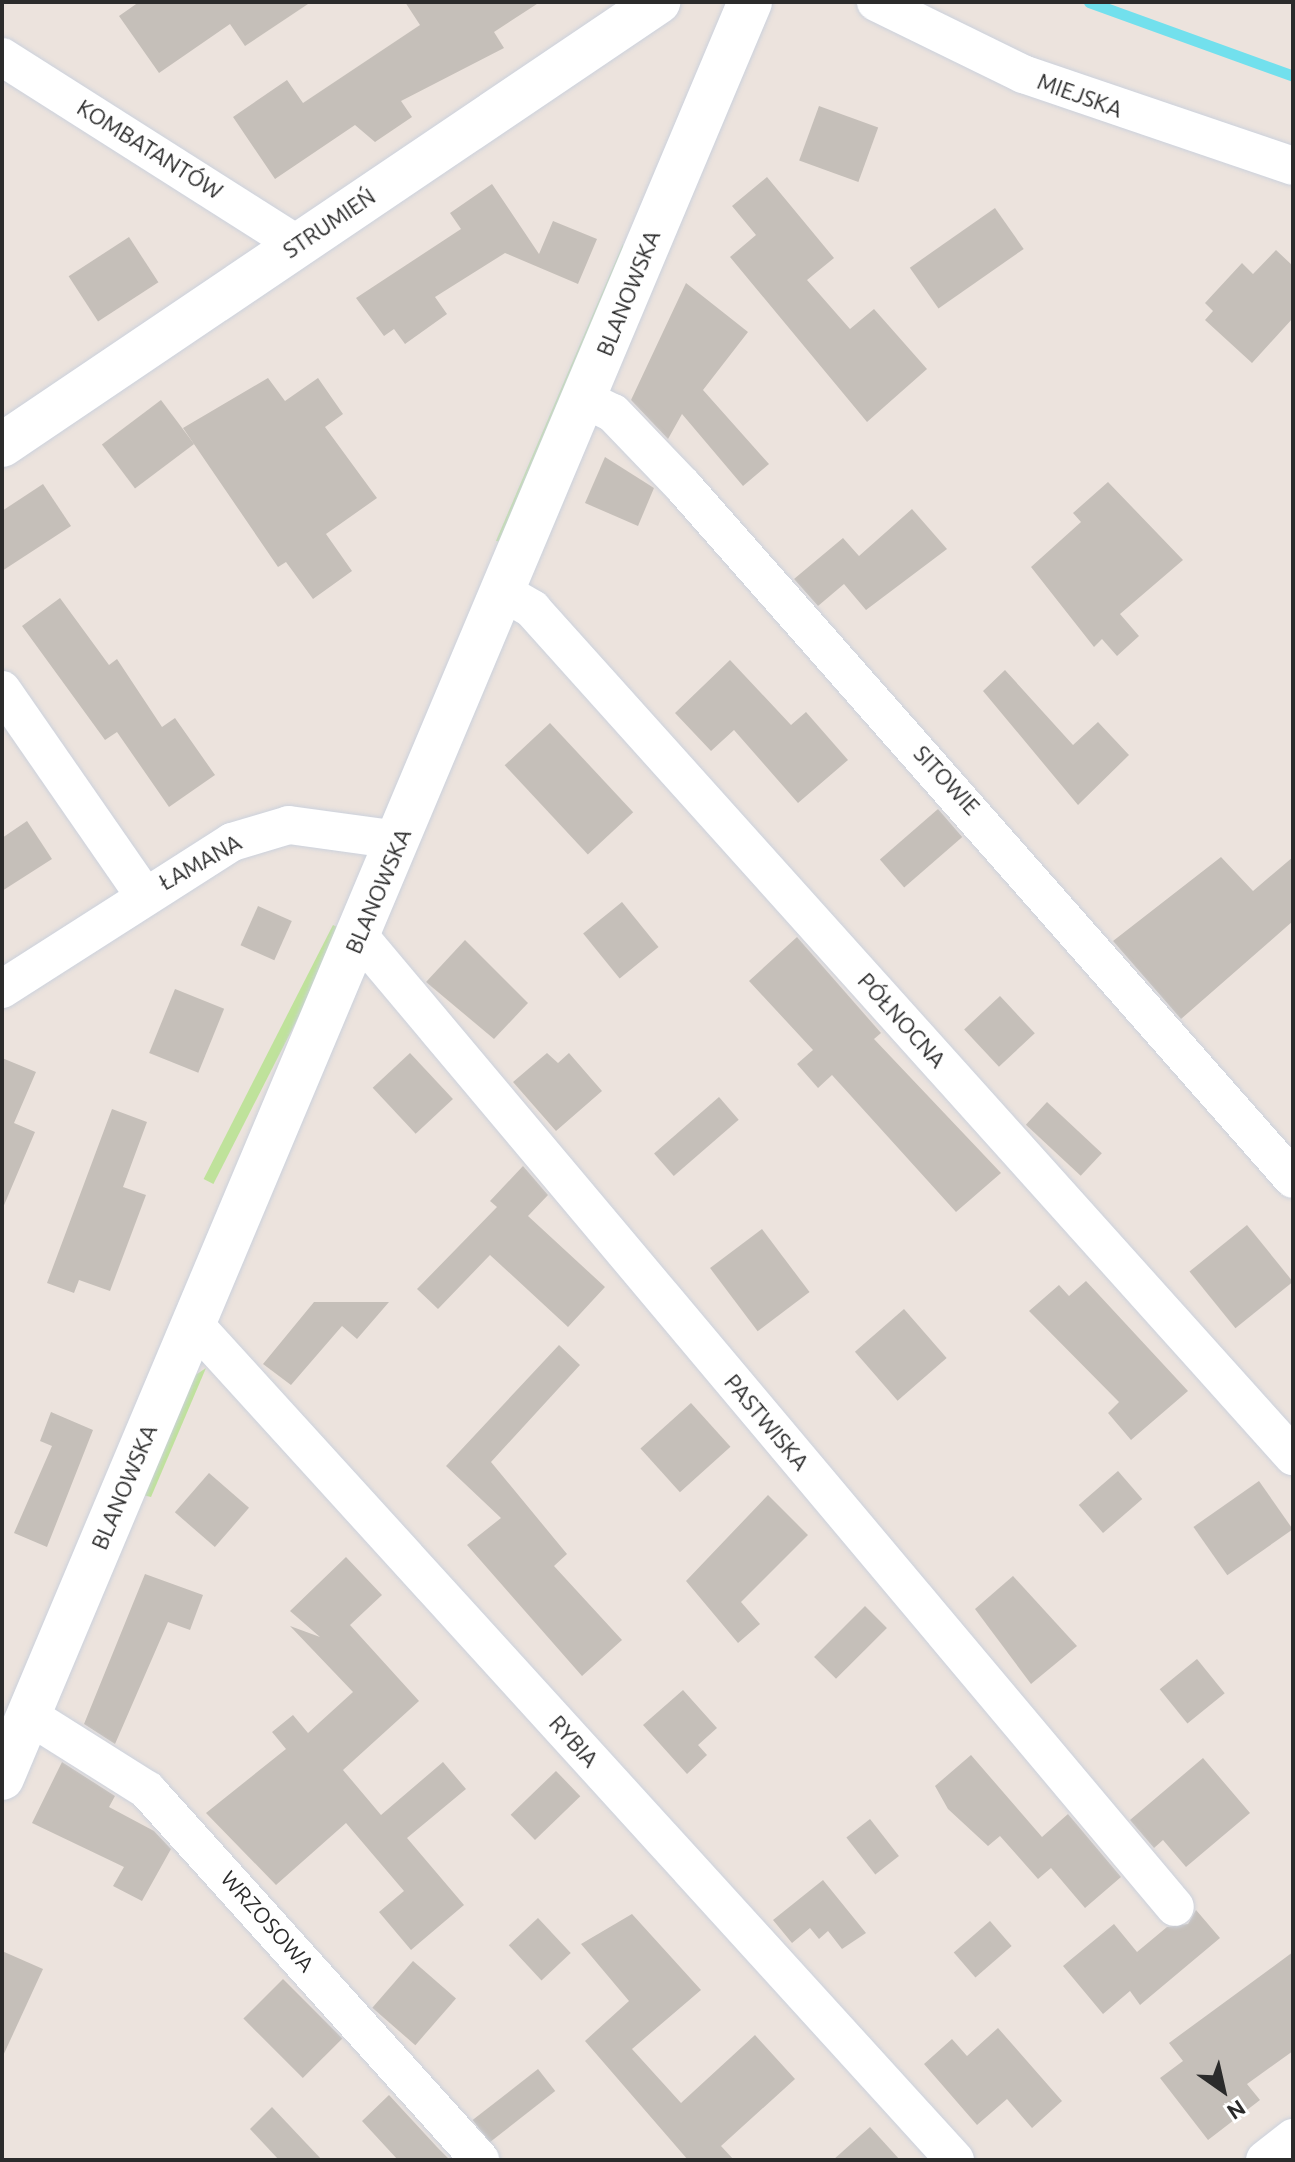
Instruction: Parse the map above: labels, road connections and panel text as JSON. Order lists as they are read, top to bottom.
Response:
{
  "streets": {
    "street": [
      "MIEJSKA",
      "KOMBATANTÓW",
      "STRUMIEŃ",
      "BLANOWSKA",
      "SITOWIE",
      "ŁAMANA",
      "PÓŁNOCNA",
      "PASTWISKA",
      "RYBIA",
      "WRZOSOWA"
    ]
  },
  "crossings": [
    ["KOMBATANTÓW", "STRUMIEŃ"],
    ["BLANOWSKA", "SITOWIE"],
    ["BLANOWSKA", "ŁAMANA"],
    ["BLANOWSKA", "PÓŁNOCNA"],
    ["BLANOWSKA", "PASTWISKA"],
    ["BLANOWSKA", "RYBIA"],
    ["BLANOWSKA", "WRZOSOWA"]
  ],
  "north": "bottom right"
}
